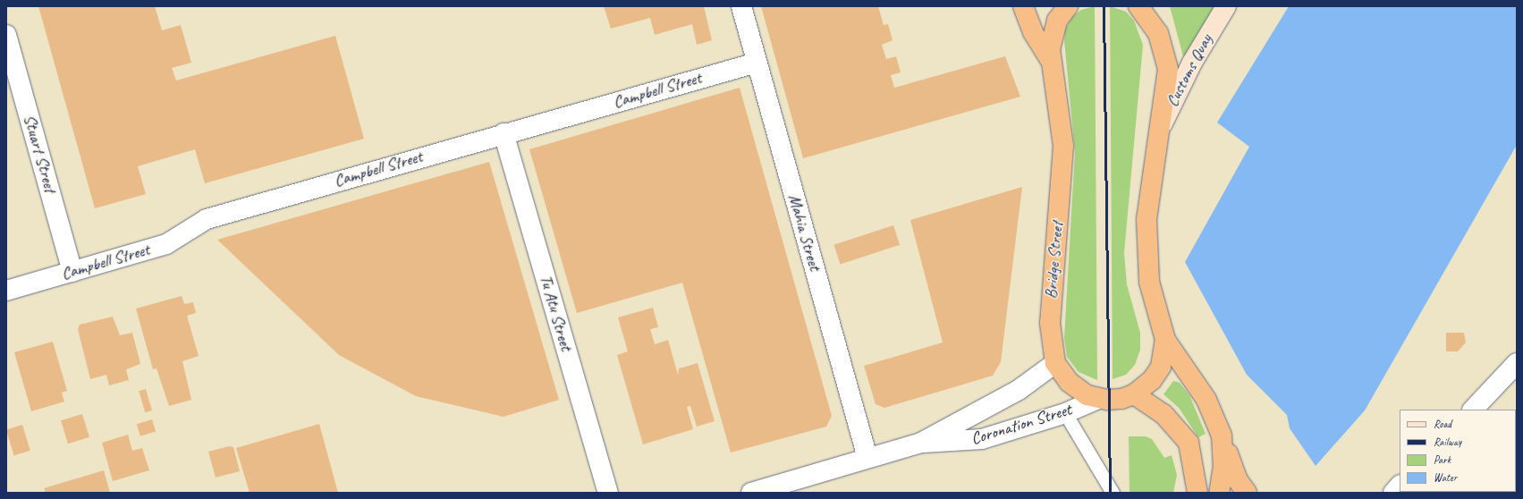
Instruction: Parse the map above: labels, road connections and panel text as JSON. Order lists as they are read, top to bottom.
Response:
{
  "streets": {
    "highway": ["Bridge Street"],
    "street": [
      "Customs Quay",
      "Campbell Street",
      "Stuart Street",
      "Mahia Street",
      "Tu Atu Street",
      "Coronation Street"
    ]
  },
  "crossings": [
    ["Campbell Street", "Stuart Street"],
    ["Campbell Street", "Mahia Street"],
    ["Campbell Street", "Tu Atu Street"],
    ["Mahia Street", "Coronation Street"],
    ["Bridge Street", "Coronation Street"]
  ],
  "legend": [
    "Road",
    "Railway",
    "Park",
    "Water"
  ]
}
